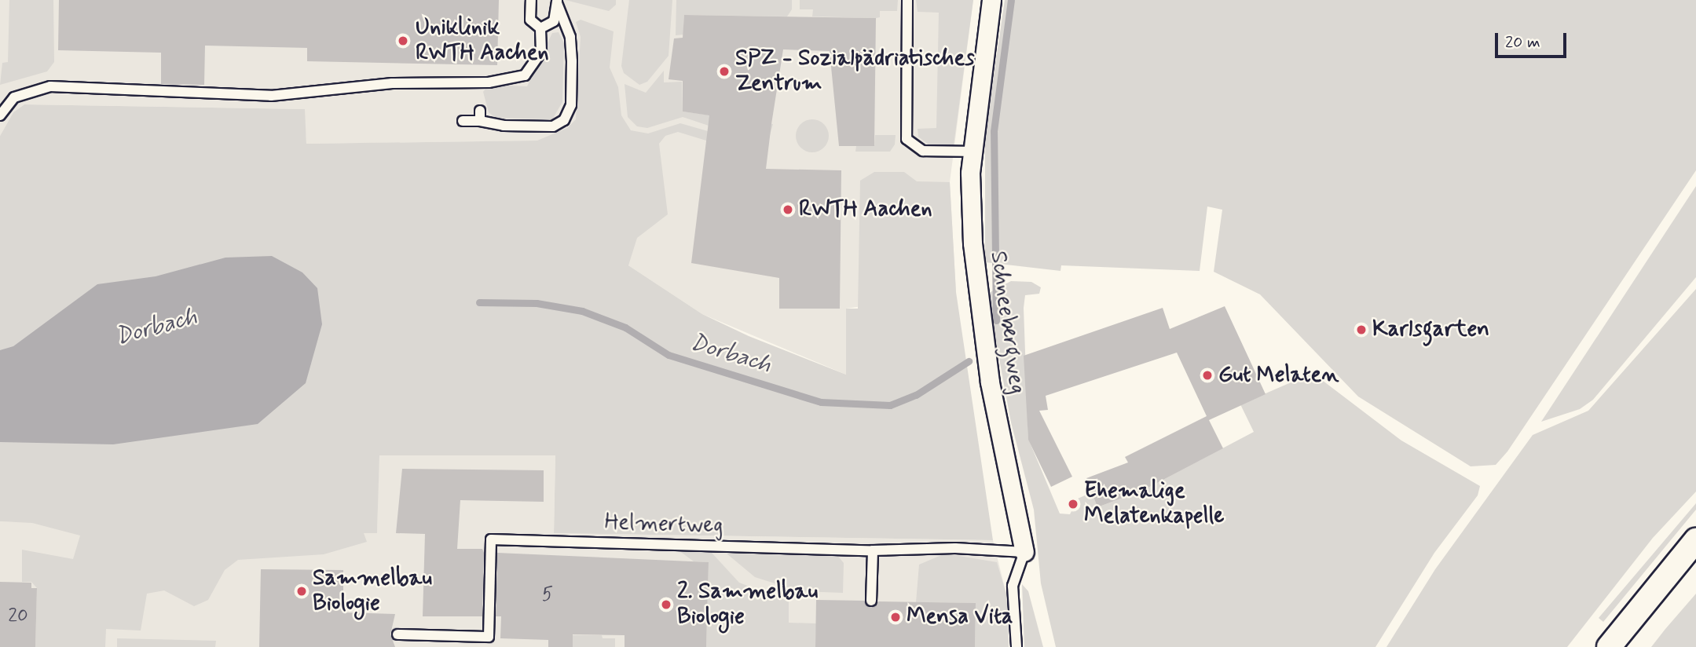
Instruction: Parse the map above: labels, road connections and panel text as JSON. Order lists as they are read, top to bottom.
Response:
{
  "streets": {
    "street": ["Schneebergweg"],
    "lane": ["Helmertweg"]
  },
  "crossings": [
    ["Schneebergweg", "Helmertweg"]
  ],
  "water": ["Dorbach"],
  "places": [
    "Uniklinik RWTH Aachen",
    "SPZ - Sozialpädriatisches Zentrum",
    "RWTH Aachen",
    "Karlsgarten",
    "Gut Melaten",
    "Ehemalige Melatenkapelle",
    "Sammelbau Biologie",
    "2. Sammelbau Biologie",
    "Mensa Vita"
  ],
  "house_numbers": ["5", "20"],
  "scale_bar": "20 m"
}
